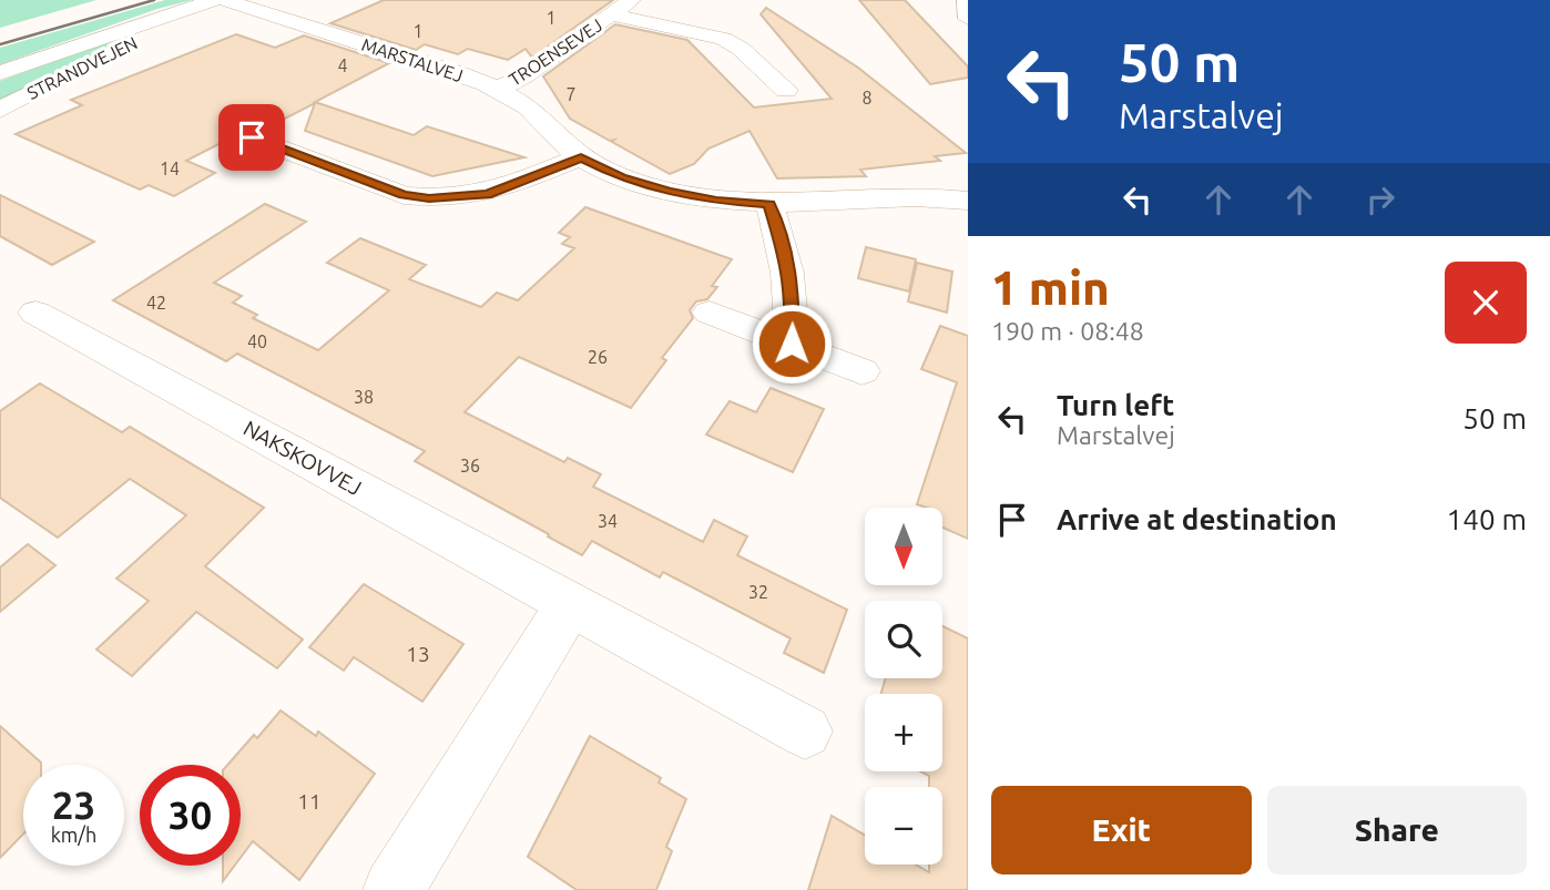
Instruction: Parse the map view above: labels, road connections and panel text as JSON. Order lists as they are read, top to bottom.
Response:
{
  "streets": {
    "street": [
      "TROENSEVEJ",
      "MARSTALVEJ",
      "STRANDVEJEN",
      "NAKSKOVVEJ"
    ]
  },
  "crossings": [
    ["TROENSEVEJ", "MARSTALVEJ"]
  ],
  "house_numbers": [
    "1",
    "1",
    "4",
    "7",
    "8",
    "14",
    "42",
    "40",
    "26",
    "38",
    "36",
    "34",
    "32",
    "13",
    "11"
  ],
  "north": "bottom",
  "page": {
    "turn": ["50 m", "Marstalvej"],
    "heading": ["1 min", "190 m · 08:48"],
    "list": [
      {
        "name": "Turn left",
        "note": "Marstalvej",
        "value": "50 m"
      },
      {
        "name": "Arrive at destination",
        "value": "140 m"
      }
    ],
    "map_buttons": ["+", "−"],
    "speed": "23 km/h",
    "limit": "30",
    "buttons": ["Exit", "Share"]
  }
}
